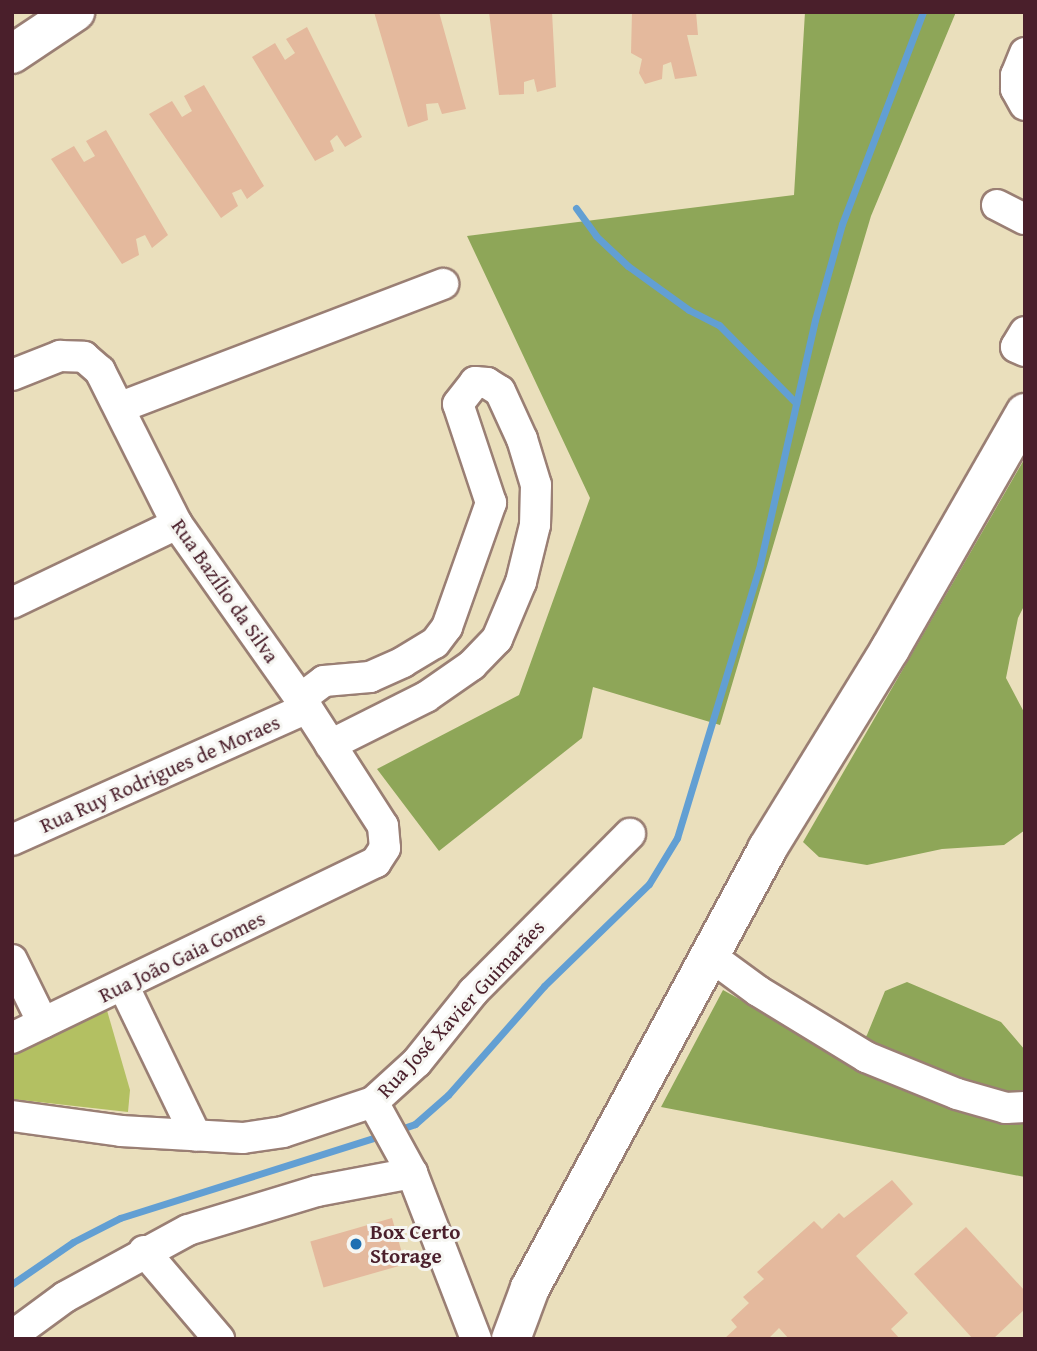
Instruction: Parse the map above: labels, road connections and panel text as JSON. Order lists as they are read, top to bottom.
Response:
{
  "streets": {
    "street": [
      "Rua Bazílio da Silva",
      "Rua Ruy Rodrigues de Moraes",
      "Rua João Gaia Gomes",
      "Rua José Xavier Guimarães"
    ]
  },
  "crossings": [
    ["Rua Bazílio da Silva", "Rua Ruy Rodrigues de Moraes"],
    ["Rua Bazílio da Silva", "Rua João Gaia Gomes"]
  ],
  "places": ["Box Certo Storage"]
}
